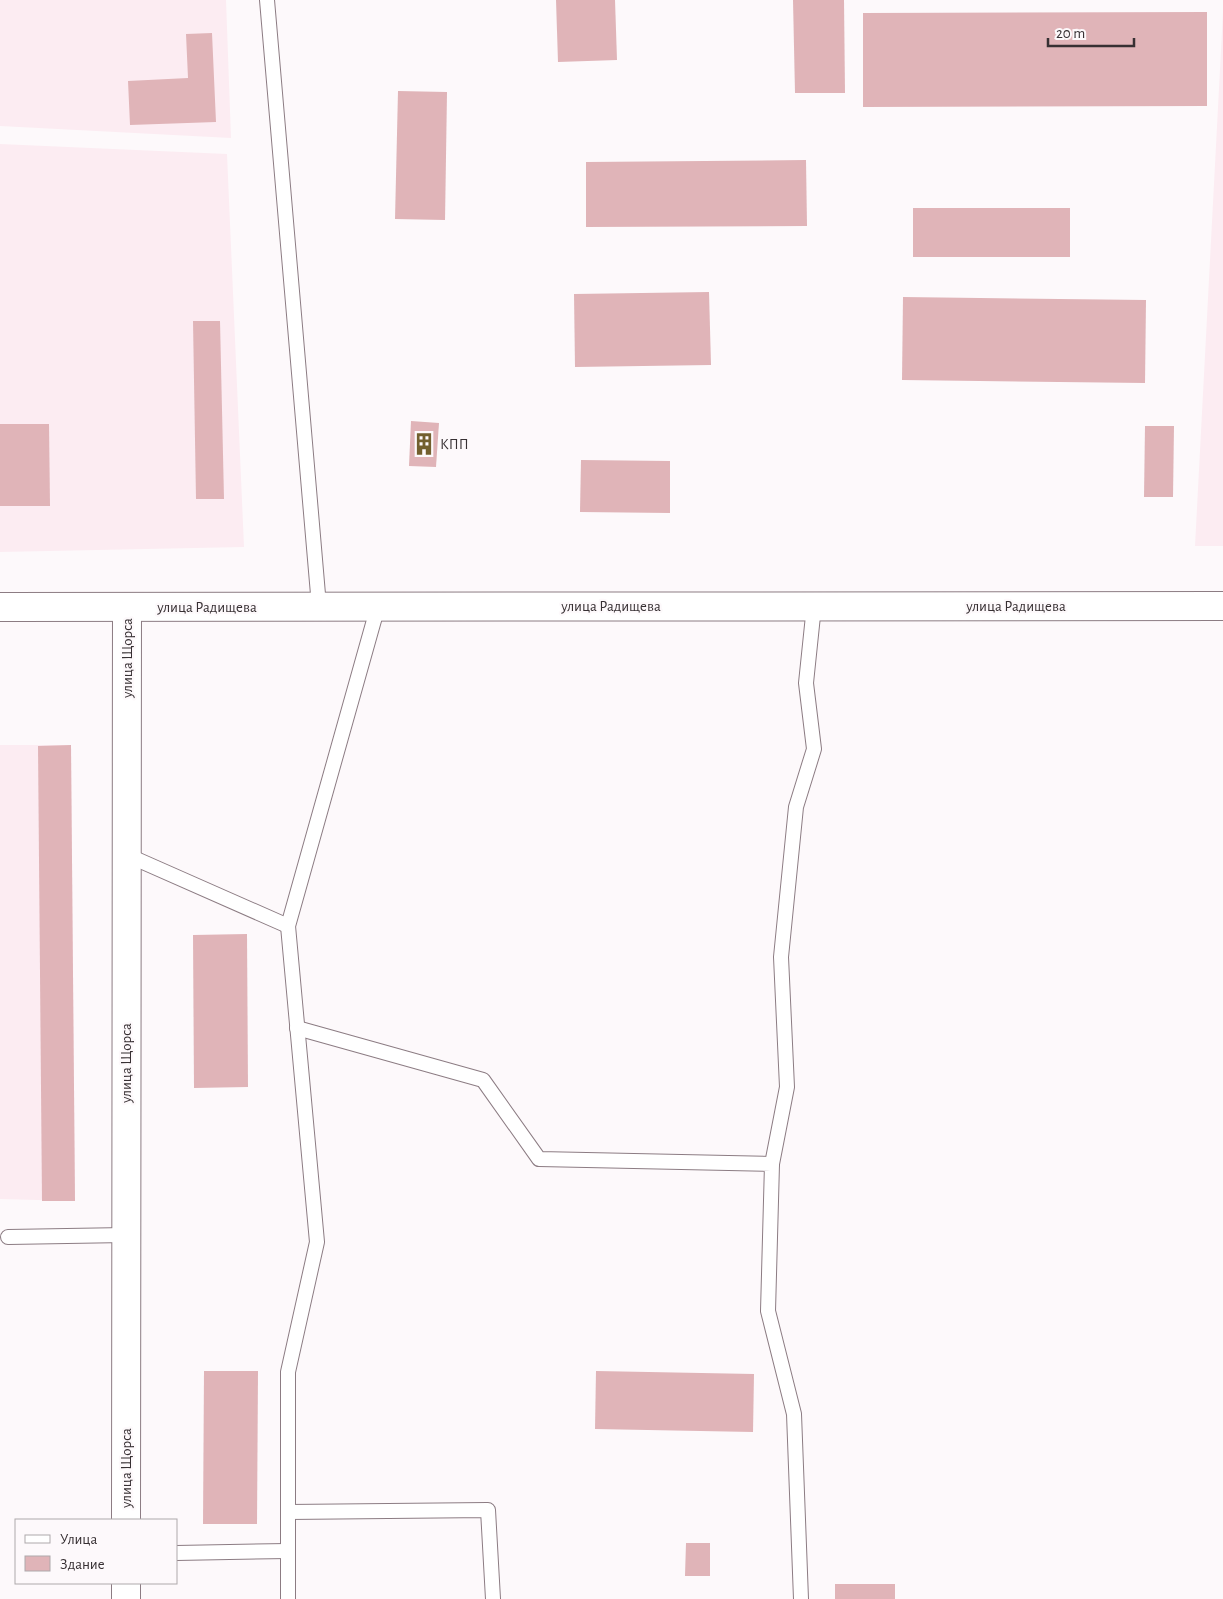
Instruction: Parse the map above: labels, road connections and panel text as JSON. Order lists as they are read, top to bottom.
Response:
{
  "streets": {
    "street": ["улица Радищева", "улица Щорса"]
  },
  "crossings": [
    ["улица Радищева", "улица Щорса"]
  ],
  "places": {
    "building": ["КПП"]
  },
  "legend": ["Улица", "Здание"],
  "scale_bar": "20 m"
}
